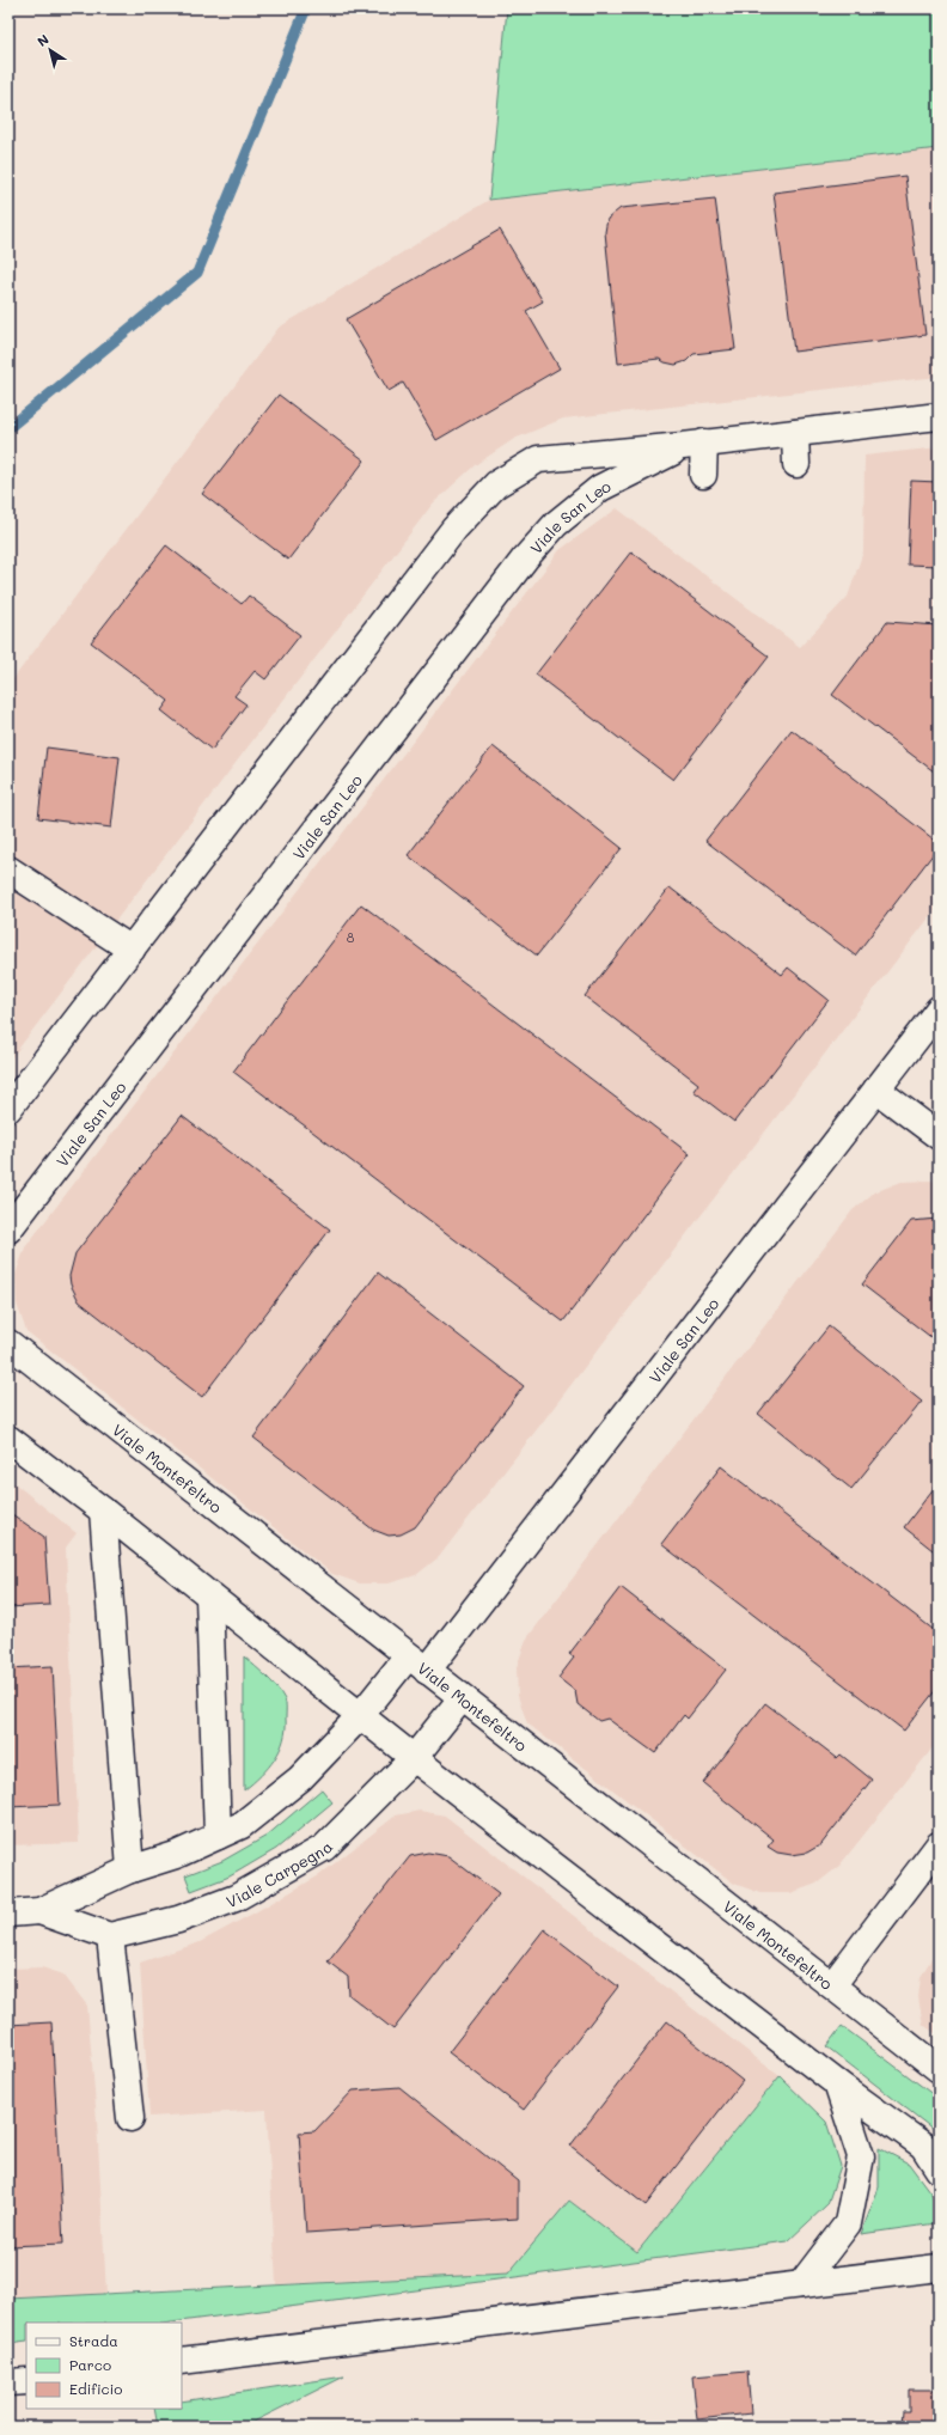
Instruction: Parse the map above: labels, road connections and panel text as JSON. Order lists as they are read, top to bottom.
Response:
{
  "streets": {
    "street": ["Viale San Leo", "Viale Montefeltro", "Viale Carpegna"]
  },
  "crossings": [
    ["Viale San Leo", "Viale Montefeltro"],
    ["Viale Montefeltro", "Viale Carpegna"]
  ],
  "house_numbers": ["8"],
  "legend": ["Strada", "Parco", "Edificio"],
  "north": "top left"
}
